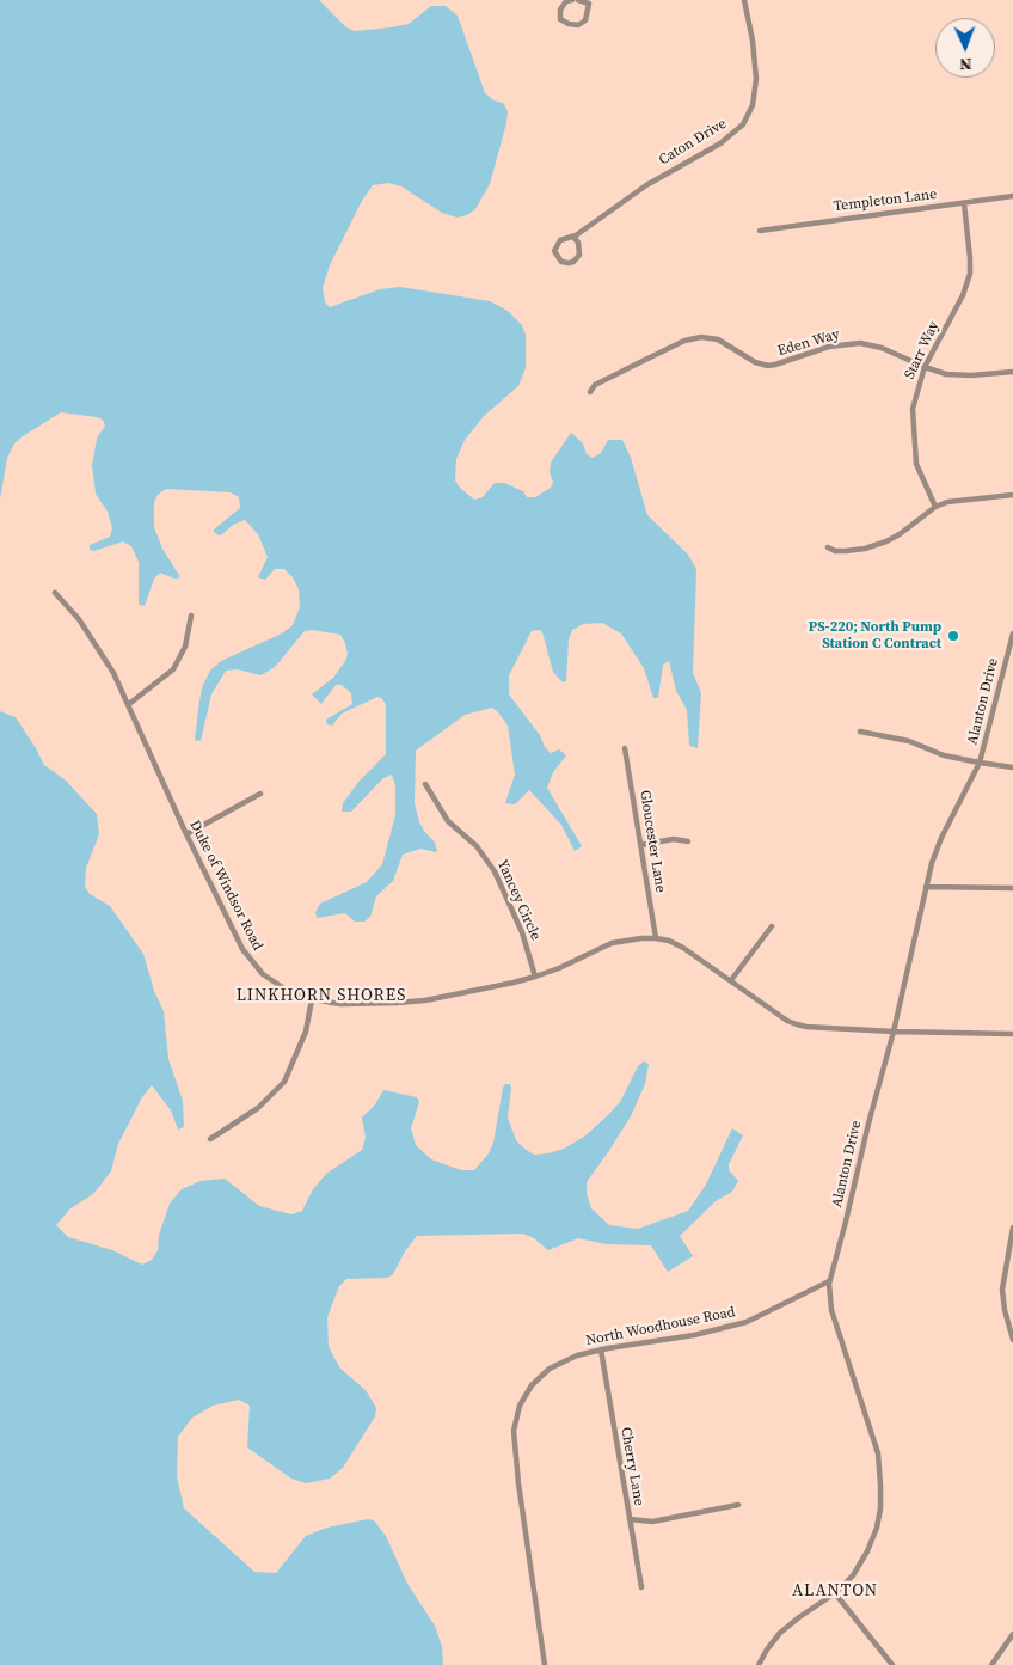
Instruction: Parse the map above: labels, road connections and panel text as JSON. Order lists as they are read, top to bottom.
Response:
{
  "streets": {
    "street": [
      "Caton Drive",
      "Templeton Lane",
      "Eden Way",
      "Starr Way",
      "Alanton Drive",
      "Gloucester Lane",
      "Duke of Windsor Road",
      "Yancey Circle",
      "North Woodhouse Road",
      "Cherry Lane"
    ]
  },
  "crossings": [
    ["Templeton Lane", "Starr Way"],
    ["Eden Way", "Starr Way"],
    ["Alanton Drive", "Duke of Windsor Road"],
    ["Alanton Drive", "North Woodhouse Road"],
    ["Gloucester Lane", "Duke of Windsor Road"],
    ["Duke of Windsor Road", "Yancey Circle"],
    ["North Woodhouse Road", "Cherry Lane"]
  ],
  "districts": ["LINKHORN SHORES", "ALANTON"],
  "places": ["PS-220; North Pump Station C Contract"],
  "north": "bottom"
}
